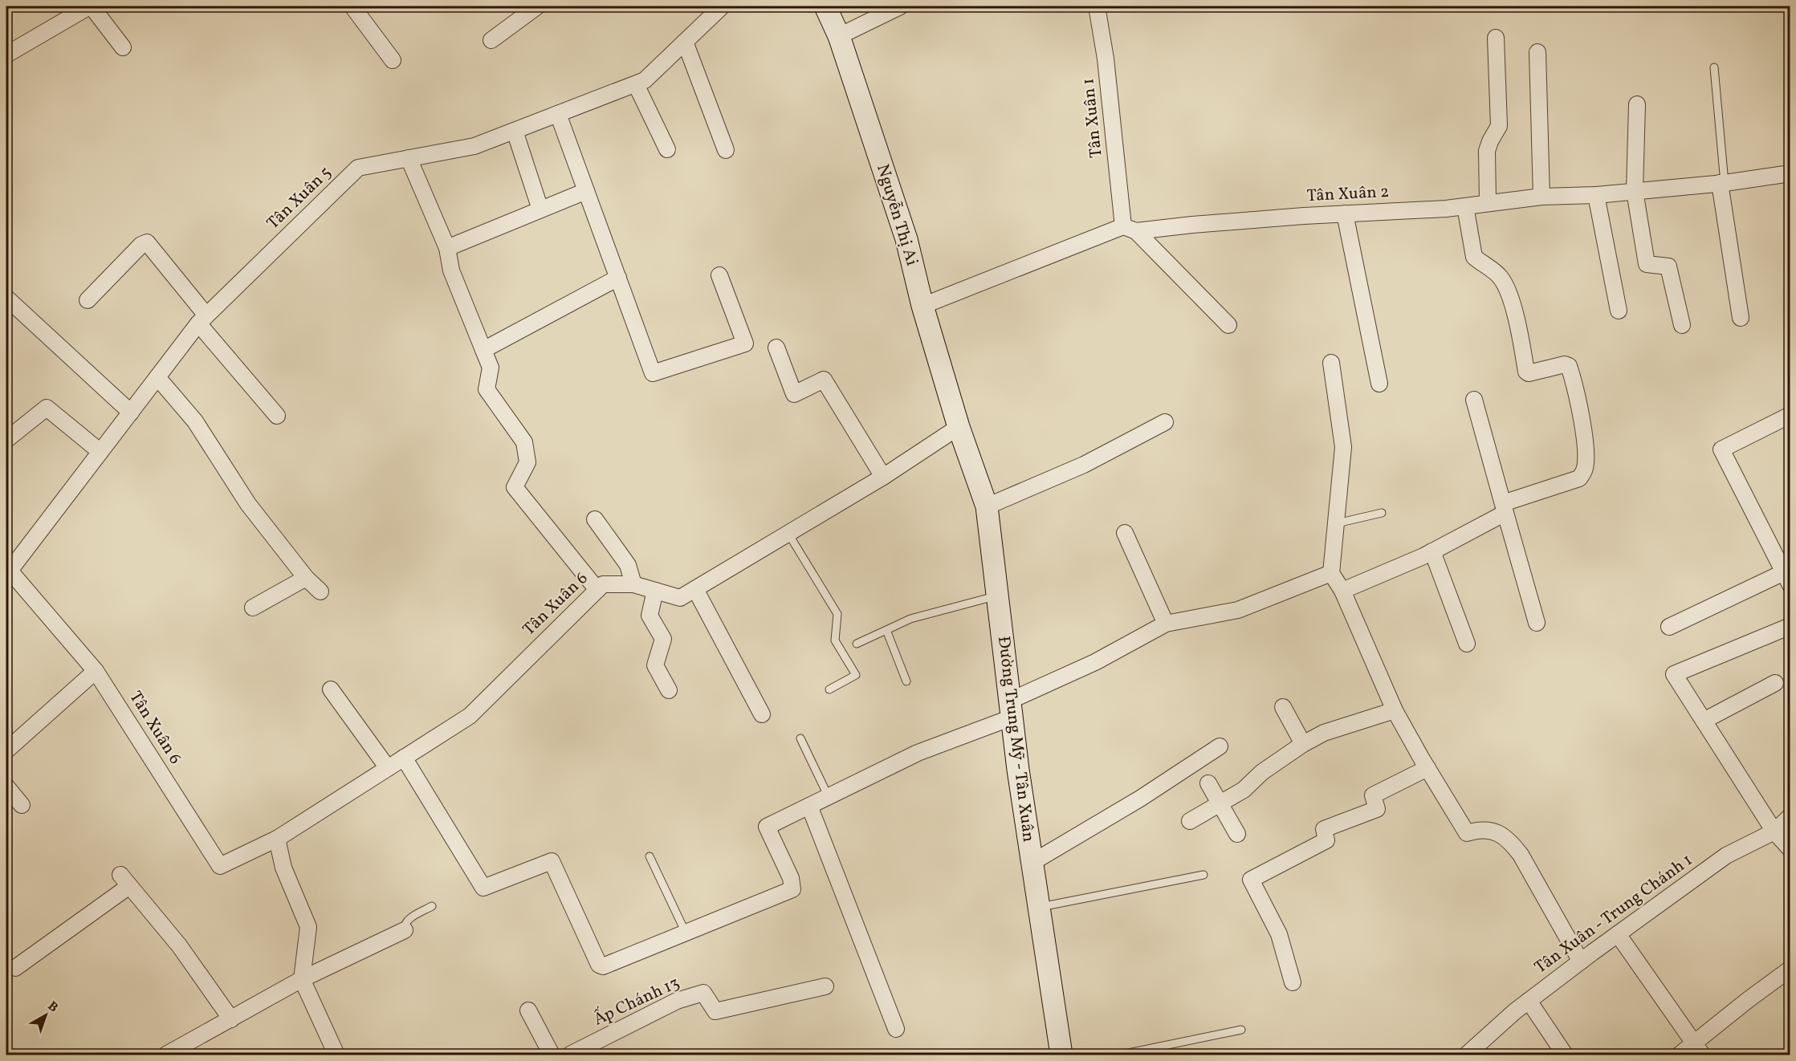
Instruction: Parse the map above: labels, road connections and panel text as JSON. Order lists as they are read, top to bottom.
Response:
{
  "streets": {
    "street": [
      "Tân Xuân 1",
      "Tân Xuân 2",
      "Tân Xuân 5",
      "Nguyễn Thị Ai",
      "Tân Xuân 6",
      "Đường Trung Mỹ - Tân Xuân",
      "Tân Xuân - Trung Chánh 1",
      "Ấp Chánh 13"
    ]
  },
  "crossings": [
    ["Tân Xuân 1", "Tân Xuân 2"],
    ["Tân Xuân 2", "Nguyễn Thị Ai"],
    ["Tân Xuân 5", "Tân Xuân 6"],
    ["Nguyễn Thị Ai", "Tân Xuân 6"],
    ["Nguyễn Thị Ai", "Đường Trung Mỹ - Tân Xuân"],
    ["Tân Xuân 6", "Đường Trung Mỹ - Tân Xuân"]
  ],
  "north": "top right"
}
